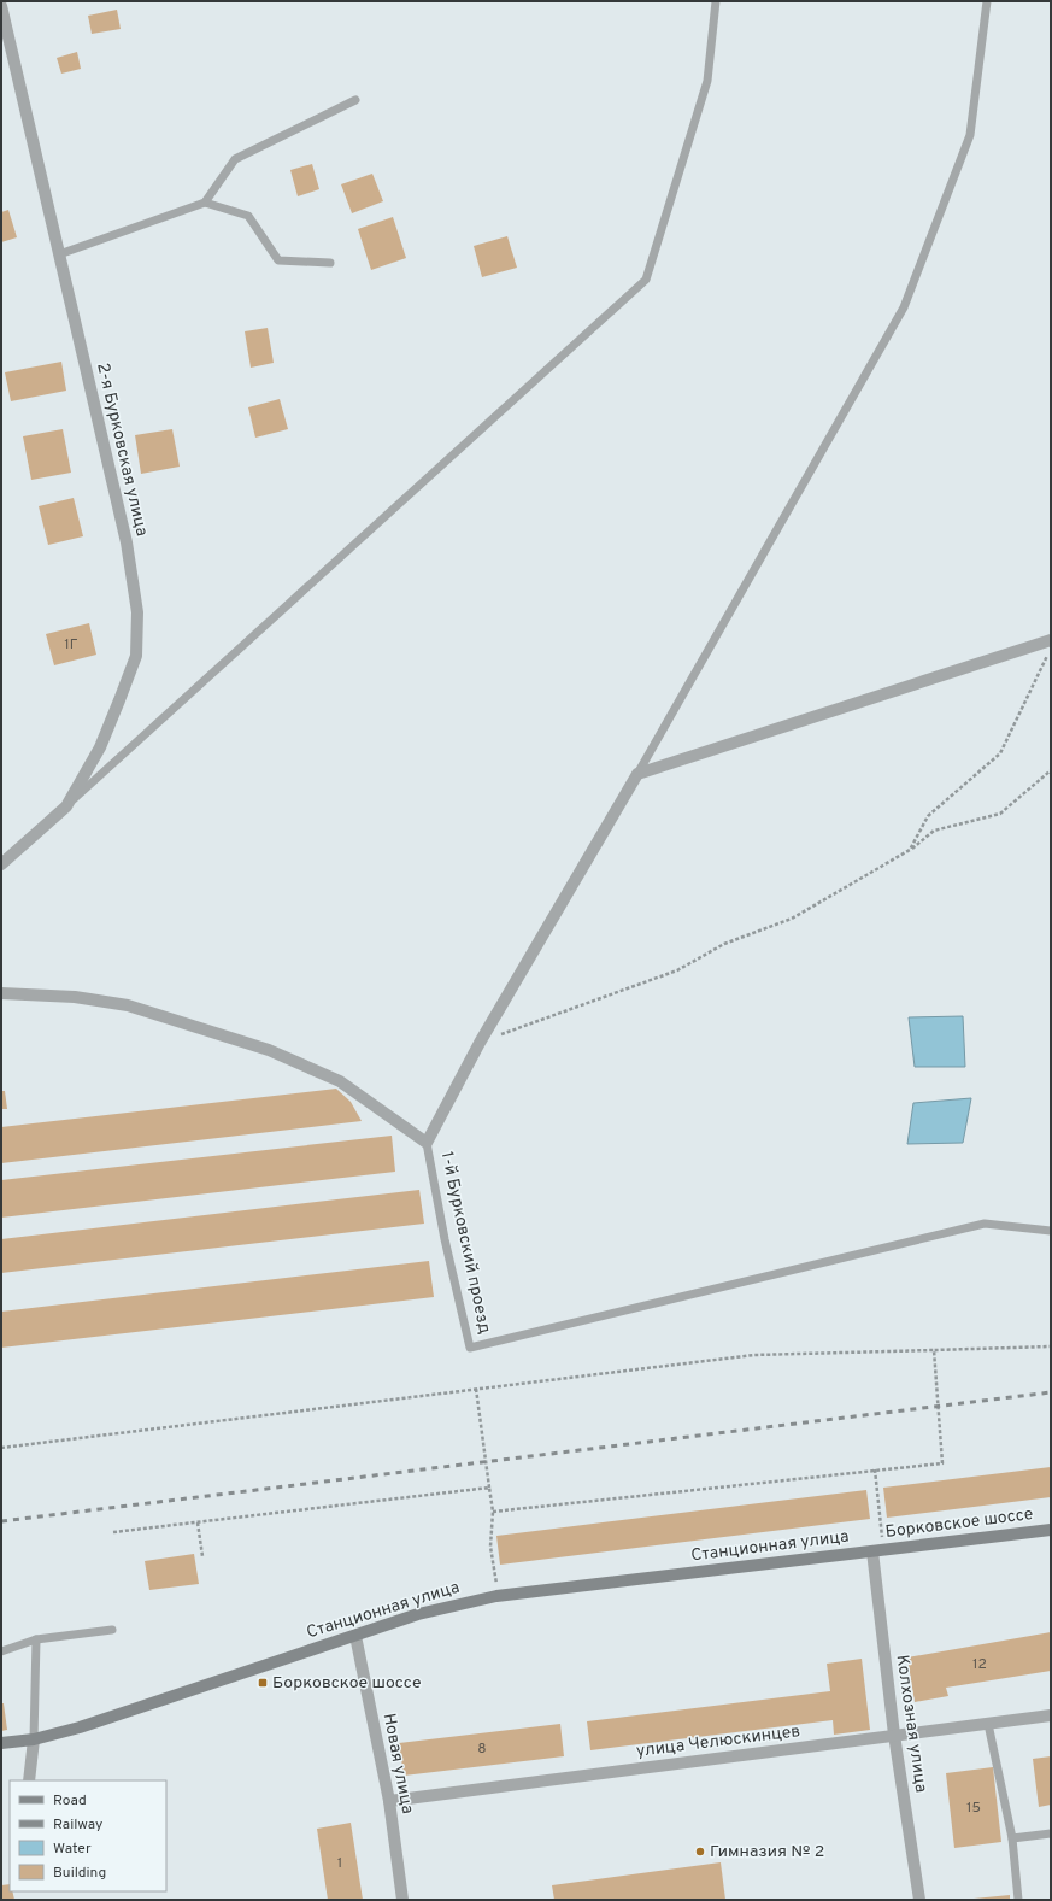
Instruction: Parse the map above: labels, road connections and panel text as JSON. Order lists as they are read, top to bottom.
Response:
{
  "streets": {
    "main road": ["Борковское шоссе", "Станционная улица"],
    "street": [
      "2-я Бурковская улица",
      "1-й Бурковский проезд",
      "Колхозная улица",
      "улица Челюскинцев",
      "Новая улица"
    ]
  },
  "crossings": [
    ["Борковское шоссе", "Станционная улица"],
    ["Борковское шоссе", "Колхозная улица"],
    ["Станционная улица", "Колхозная улица"],
    ["Станционная улица", "Новая улица"],
    ["Колхозная улица", "улица Челюскинцев"],
    ["улица Челюскинцев", "Новая улица"]
  ],
  "places": {
    "transit": ["Борковское шоссе"],
    "other": ["Гимназия № 2"]
  },
  "house_numbers": [
    "1Г",
    "12",
    "8",
    "15",
    "1"
  ],
  "legend": [
    "Road",
    "Railway",
    "Water",
    "Building"
  ]
}
